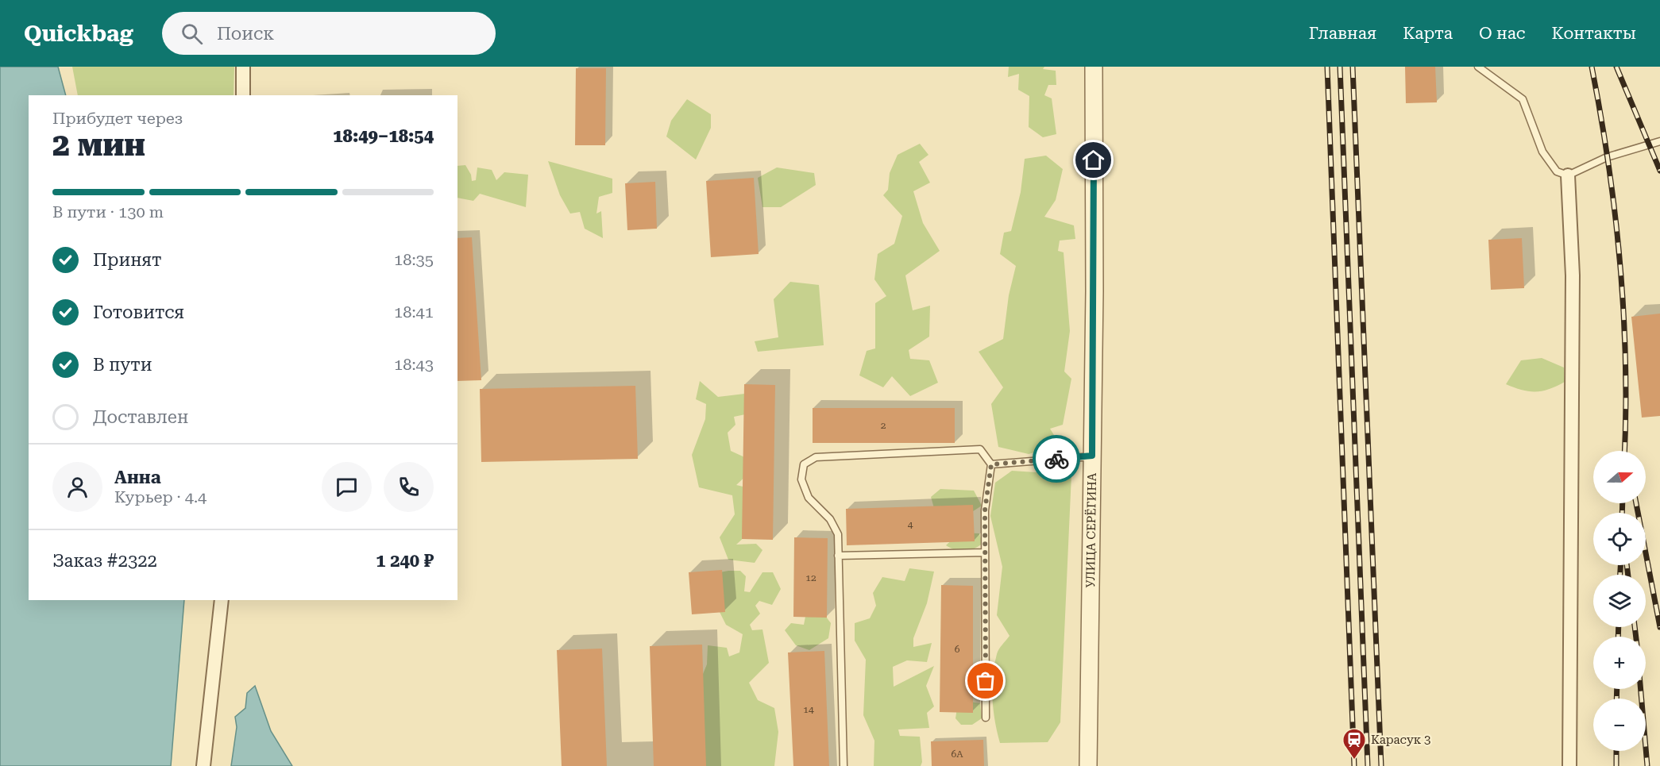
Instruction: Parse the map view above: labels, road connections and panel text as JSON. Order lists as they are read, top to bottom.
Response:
{
  "streets": {
    "street": ["УЛИЦА СЕРЁГИНА"]
  },
  "places": {
    "station": ["Карасук 3"]
  },
  "house_numbers": [
    "2",
    "4",
    "12",
    "6",
    "14",
    "6А"
  ],
  "north": "right",
  "page": {
    "header": "Quickbag",
    "search": "Поиск",
    "nav": [
      "Главная",
      "Карта",
      "О нас",
      "Контакты"
    ],
    "heading": ["2 мин", "Прибудет через", "18:49–18:54"],
    "panel": [
      "Анна",
      "Курьер · 4.4",
      "Заказ #2322",
      "1 240 ₽"
    ],
    "bar": "В пути · 130 m",
    "list": [
      ["Принят", "18:35"],
      ["Готовится", "18:41"],
      ["В пути", "18:43"],
      "Доставлен"
    ],
    "map_buttons": ["+", "−"]
  }
}
